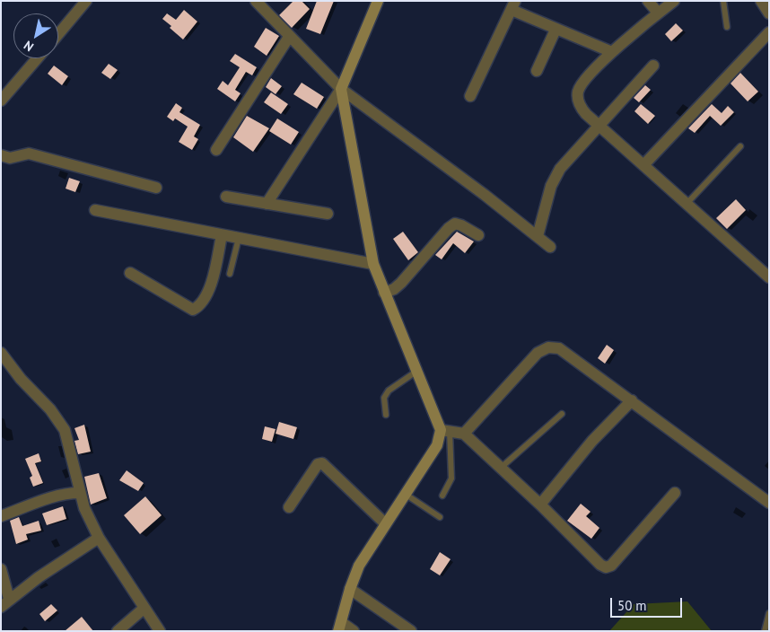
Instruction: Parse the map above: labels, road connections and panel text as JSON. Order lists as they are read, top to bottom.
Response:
{
  "scale_bar": "50 m",
  "north": "bottom left"
}
